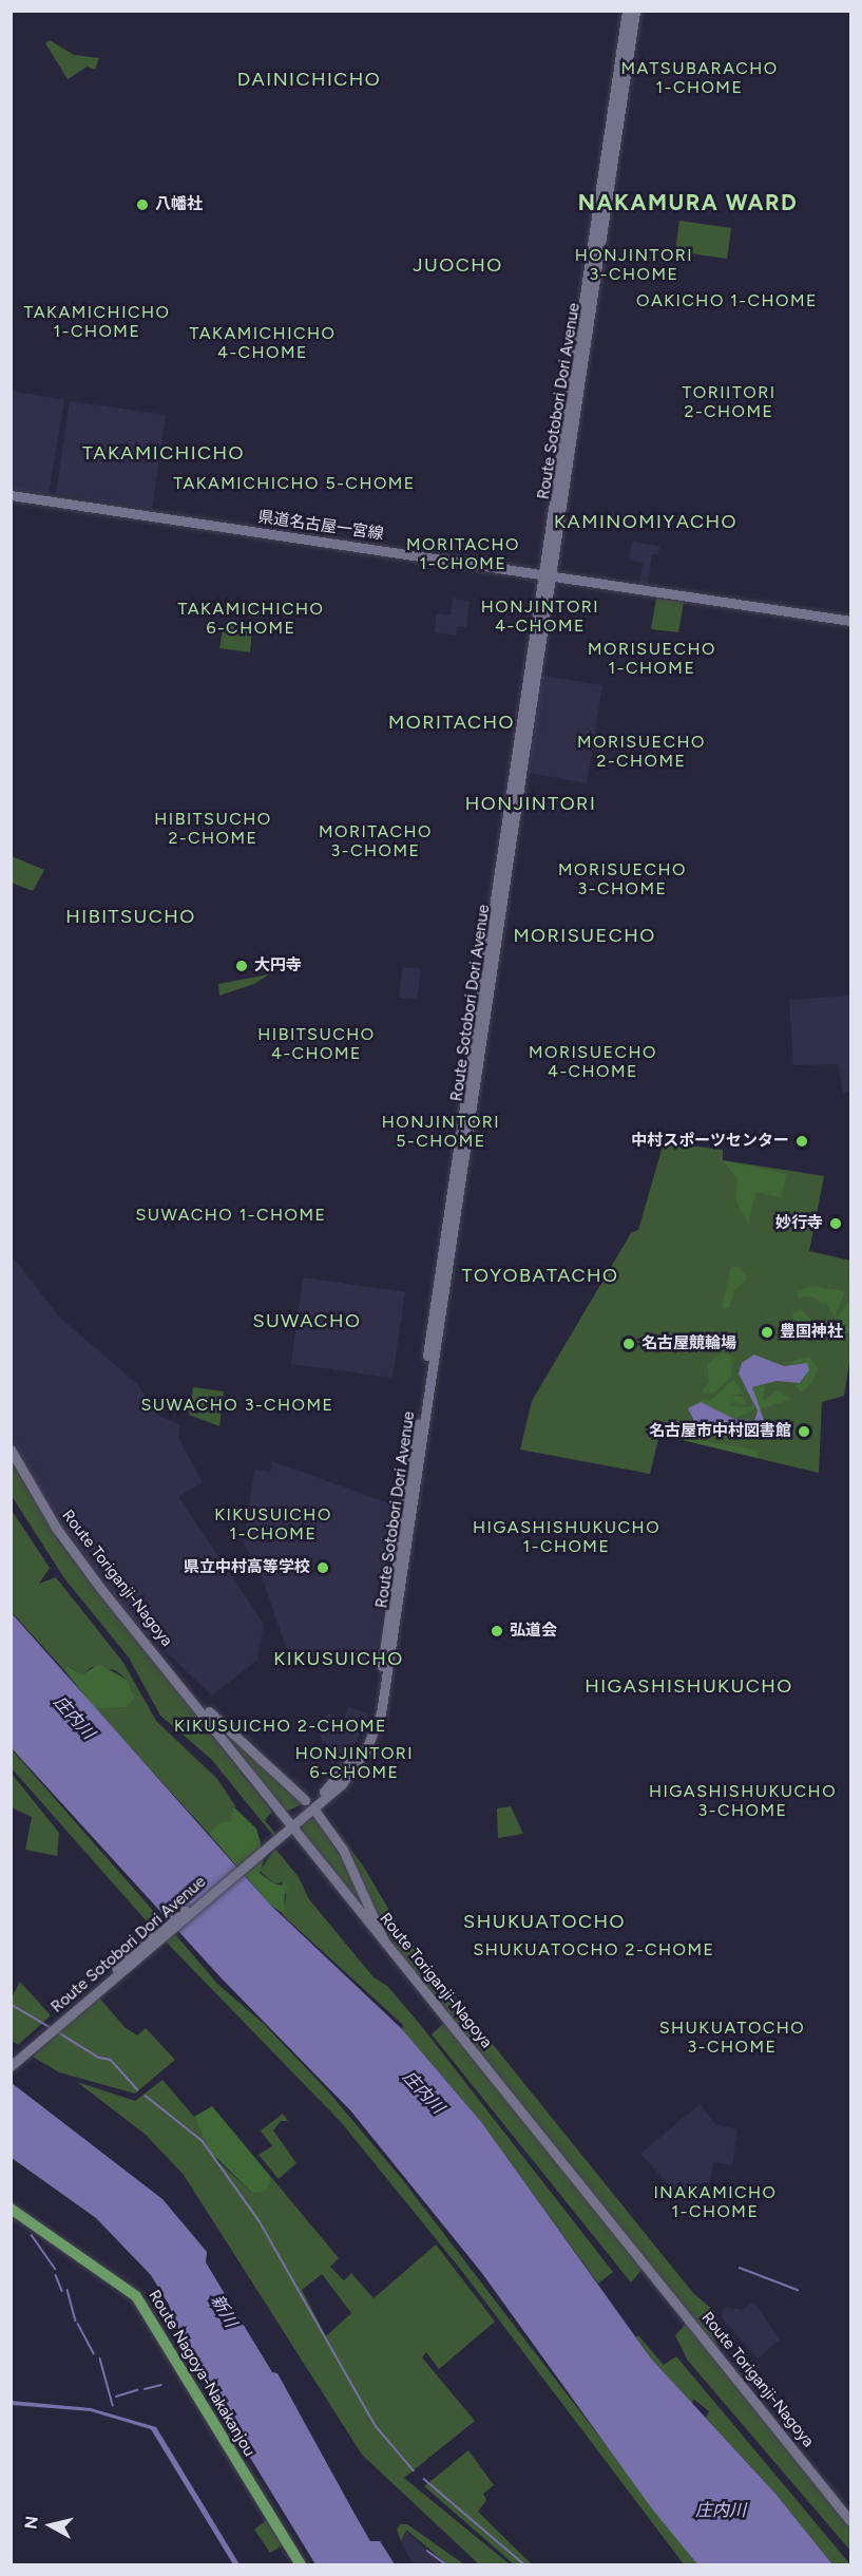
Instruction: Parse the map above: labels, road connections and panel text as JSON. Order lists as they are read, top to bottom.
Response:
{
  "streets": {
    "main road": [
      "Route Sotobori Dori Avenue",
      "県道名古屋一宮線",
      "Route Toriganji-Nagoya",
      "Route Nagoya-Nakakanjou"
    ]
  },
  "crossings": [
    ["Route Sotobori Dori Avenue", "県道名古屋一宮線"],
    ["Route Sotobori Dori Avenue", "Route Toriganji-Nagoya"]
  ],
  "districts": [
    "MATSUBARACHO 1-CHOME",
    "DAINICHICHO",
    "NAKAMURA WARD",
    "HONJINTORI 3-CHOME",
    "JUOCHO",
    "OAKICHO 1-CHOME",
    "TAKAMICHICHO 1-CHOME",
    "TAKAMICHICHO 4-CHOME",
    "TORIITORI 2-CHOME",
    "TAKAMICHICHO",
    "TAKAMICHICHO 5-CHOME",
    "KAMINOMIYACHO",
    "MORITACHO 1-CHOME",
    "HONJINTORI 4-CHOME",
    "TAKAMICHICHO 6-CHOME",
    "MORISUECHO 1-CHOME",
    "MORITACHO",
    "MORISUECHO 2-CHOME",
    "HONJINTORI",
    "HIBITSUCHO 2-CHOME",
    "MORITACHO 3-CHOME",
    "MORISUECHO 3-CHOME",
    "HIBITSUCHO",
    "MORISUECHO",
    "HIBITSUCHO 4-CHOME",
    "MORISUECHO 4-CHOME",
    "HONJINTORI 5-CHOME",
    "SUWACHO 1-CHOME",
    "TOYOBATACHO",
    "SUWACHO",
    "SUWACHO 3-CHOME",
    "KIKUSUICHO 1-CHOME",
    "HIGASHISHUKUCHO 1-CHOME",
    "KIKUSUICHO",
    "HIGASHISHUKUCHO",
    "KIKUSUICHO 2-CHOME",
    "HONJINTORI 6-CHOME",
    "HIGASHISHUKUCHO 3-CHOME",
    "SHUKUATOCHO",
    "SHUKUATOCHO 2-CHOME",
    "SHUKUATOCHO 3-CHOME",
    "INAKAMICHO 1-CHOME"
  ],
  "water": ["庄内川", "新川"],
  "places": [
    "八幡社",
    "大円寺",
    "中村スポーツセンター",
    "妙行寺",
    "豊国神社",
    "名古屋競輪場",
    "名古屋市中村図書館",
    "県立中村高等学校",
    "弘道会"
  ],
  "north": "left"
}
